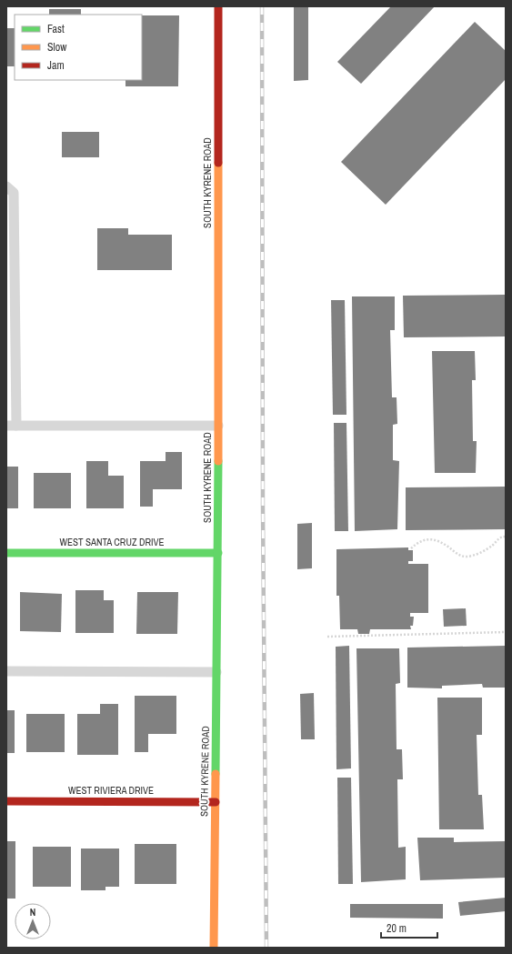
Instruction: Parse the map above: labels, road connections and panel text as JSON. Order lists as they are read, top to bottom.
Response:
{
  "streets": {
    "street": ["SOUTH KYRENE ROAD", "WEST SANTA CRUZ DRIVE", "WEST RIVIERA DRIVE"]
  },
  "crossings": [
    ["SOUTH KYRENE ROAD", "WEST SANTA CRUZ DRIVE"],
    ["SOUTH KYRENE ROAD", "WEST RIVIERA DRIVE"]
  ],
  "legend": ["Fast", "Slow", "Jam"],
  "scale_bar": "20 m",
  "north": "top"
}
